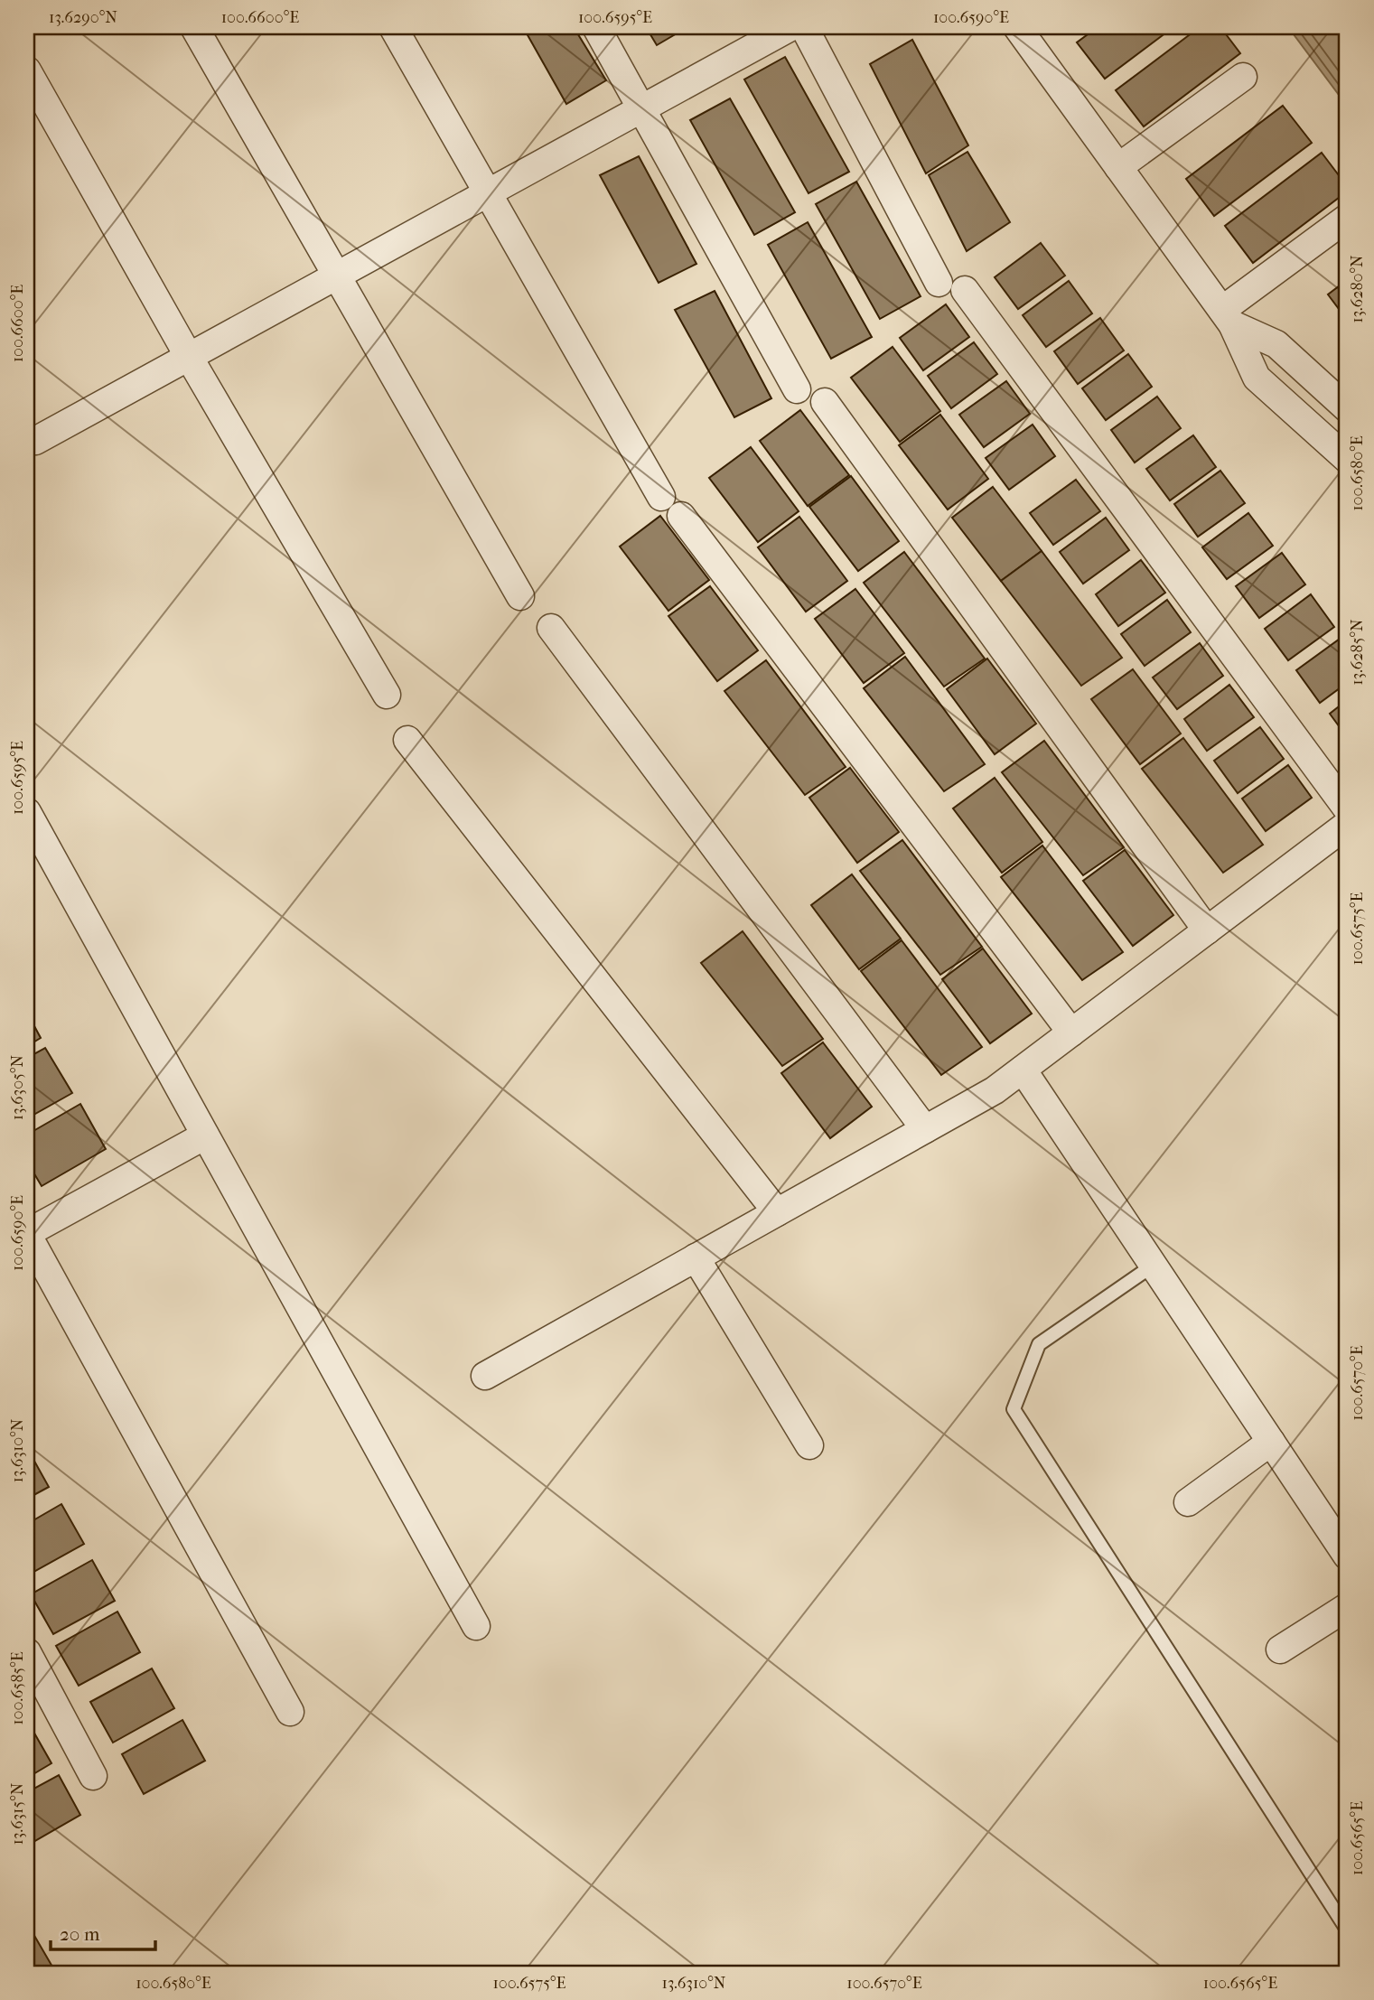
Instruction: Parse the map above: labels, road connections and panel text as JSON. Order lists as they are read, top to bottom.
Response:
{
  "scale_bar": "20 m",
  "coordinates": [
    "13.6290°N",
    "100.6600°E",
    "100.6595°E",
    "100.6590°E",
    "13.6280°N",
    "100.6580°E",
    "13.6285°N",
    "100.6575°E",
    "13.6305°N",
    "100.6570°E",
    "13.6310°N",
    "100.6585°E",
    "13.6315°N",
    "100.6565°E"
  ]
}
